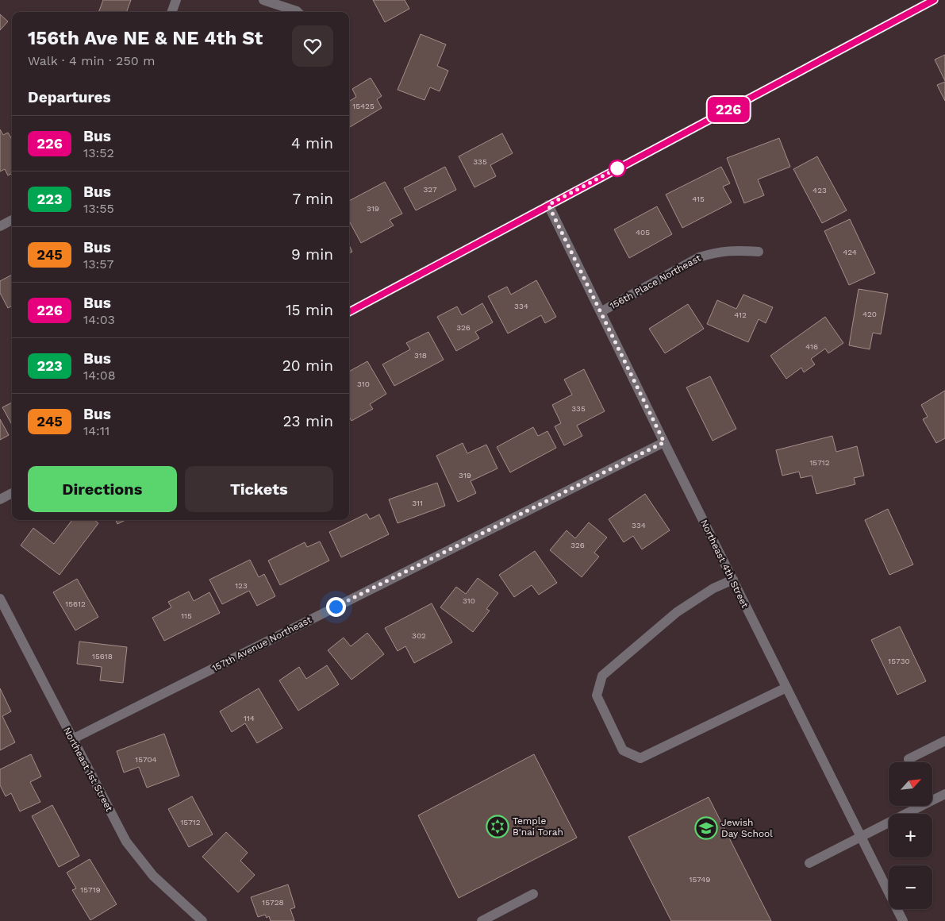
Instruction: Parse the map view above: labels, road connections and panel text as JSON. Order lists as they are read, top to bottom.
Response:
{
  "streets": {
    "street": [
      "156th Place Northeast",
      "Northeast 4th Street",
      "157th Avenue Northeast",
      "Northeast 1st Street"
    ]
  },
  "crossings": [
    ["156th Place Northeast", "Northeast 4th Street"],
    ["Northeast 4th Street", "157th Avenue Northeast"],
    ["157th Avenue Northeast", "Northeast 1st Street"]
  ],
  "places": {
    "synagogue": ["Temple B'nai Torah"],
    "school or university": ["Jewish Day School"]
  },
  "lines": ["bus line 226"],
  "house_numbers": [
    "15425",
    "335",
    "327",
    "423",
    "415",
    "319",
    "405",
    "424",
    "334",
    "420",
    "412",
    "326",
    "416",
    "318",
    "310",
    "335",
    "15712",
    "319",
    "311",
    "334",
    "326",
    "123",
    "310",
    "15612",
    "115",
    "302",
    "15618",
    "15730",
    "114",
    "15704",
    "15712",
    "15749",
    "15719",
    "15728"
  ],
  "north": "top right",
  "page": {
    "on_map": "226",
    "heading": [
      ["156th Ave NE & NE 4th St", "Walk · 4 min · 250 m"],
      "Departures"
    ],
    "list": [
      {
        "mark": "226",
        "name": "Bus",
        "note": "13:52",
        "value": "4 min"
      },
      {
        "mark": "223",
        "name": "Bus",
        "note": "13:55",
        "value": "7 min"
      },
      {
        "mark": "245",
        "name": "Bus",
        "note": "13:57",
        "value": "9 min"
      },
      {
        "mark": "226",
        "name": "Bus",
        "note": "14:03",
        "value": "15 min"
      },
      {
        "mark": "223",
        "name": "Bus",
        "note": "14:08",
        "value": "20 min"
      },
      {
        "mark": "245",
        "name": "Bus",
        "note": "14:11",
        "value": "23 min"
      }
    ],
    "buttons": ["Directions", "Tickets"],
    "map_buttons": ["+", "−"]
  }
}
